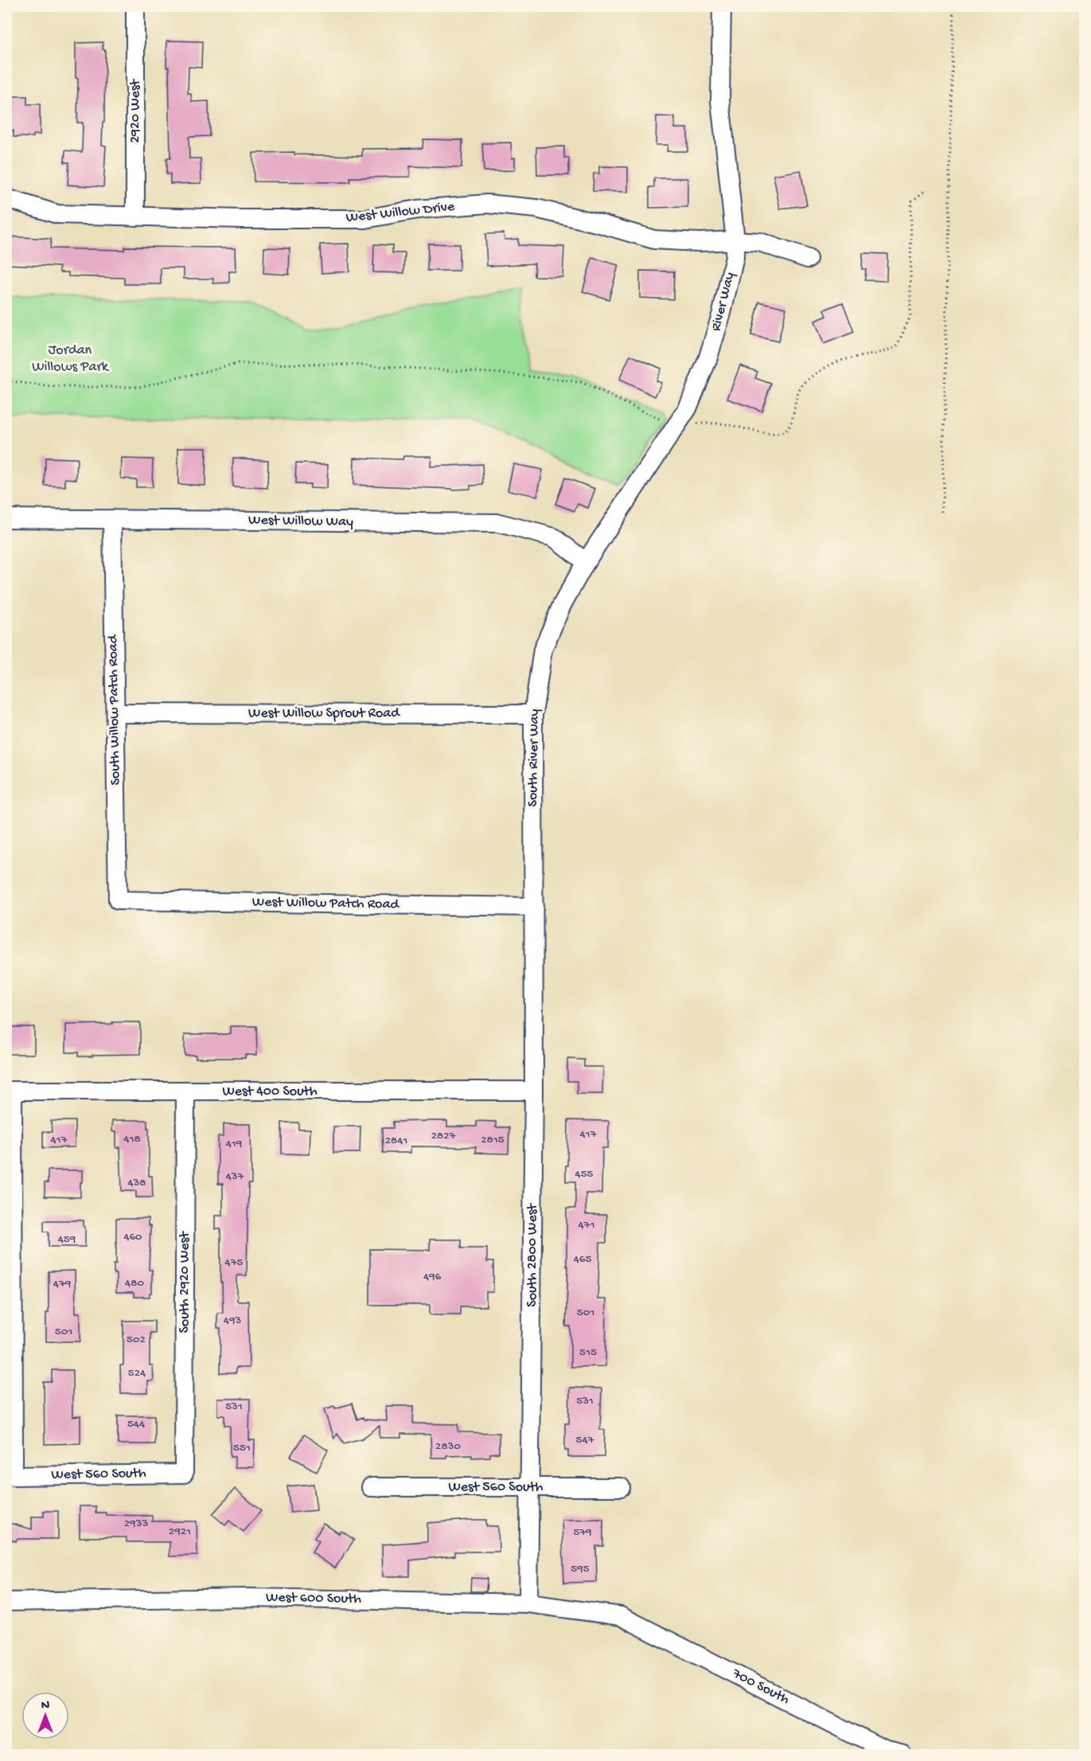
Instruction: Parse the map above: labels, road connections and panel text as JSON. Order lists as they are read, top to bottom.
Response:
{
  "streets": {
    "street": [
      "2920 West",
      "West Willow Drive",
      "River Way",
      "West Willow Way",
      "South Willow Patch Road",
      "West Willow Sprout Road",
      "South River Way",
      "West Willow Patch Road",
      "West 400 South",
      "South 2800 West",
      "South 2920 West",
      "West 560 South",
      "West 600 South",
      "700 South"
    ]
  },
  "crossings": [
    ["2920 West", "West Willow Drive"],
    ["West Willow Drive", "River Way"],
    ["River Way", "West Willow Way"],
    ["River Way", "South River Way"],
    ["West Willow Way", "South Willow Patch Road"],
    ["West Willow Way", "South River Way"],
    ["South Willow Patch Road", "West Willow Sprout Road"],
    ["South Willow Patch Road", "West Willow Patch Road"],
    ["West Willow Sprout Road", "South River Way"],
    ["South River Way", "West Willow Patch Road"],
    ["South River Way", "South 2800 West"],
    ["West Willow Patch Road", "South 2800 West"],
    ["West 400 South", "South 2800 West"],
    ["West 400 South", "South 2920 West"],
    ["West 400 South", "West 560 South"],
    ["South 2800 West", "West 560 South"],
    ["South 2800 West", "West 600 South"],
    ["South 2920 West", "West 560 South"],
    ["West 600 South", "700 South"]
  ],
  "parks": ["Jordan Willows Park"],
  "house_numbers": [
    "417",
    "2827",
    "418",
    "417",
    "2815",
    "2841",
    "419",
    "455",
    "437",
    "438",
    "471",
    "460",
    "459",
    "465",
    "475",
    "496",
    "480",
    "479",
    "501",
    "493",
    "501",
    "502",
    "515",
    "524",
    "531",
    "531",
    "544",
    "547",
    "2830",
    "551",
    "2933",
    "2921",
    "579",
    "595"
  ],
  "north": "top"
}
